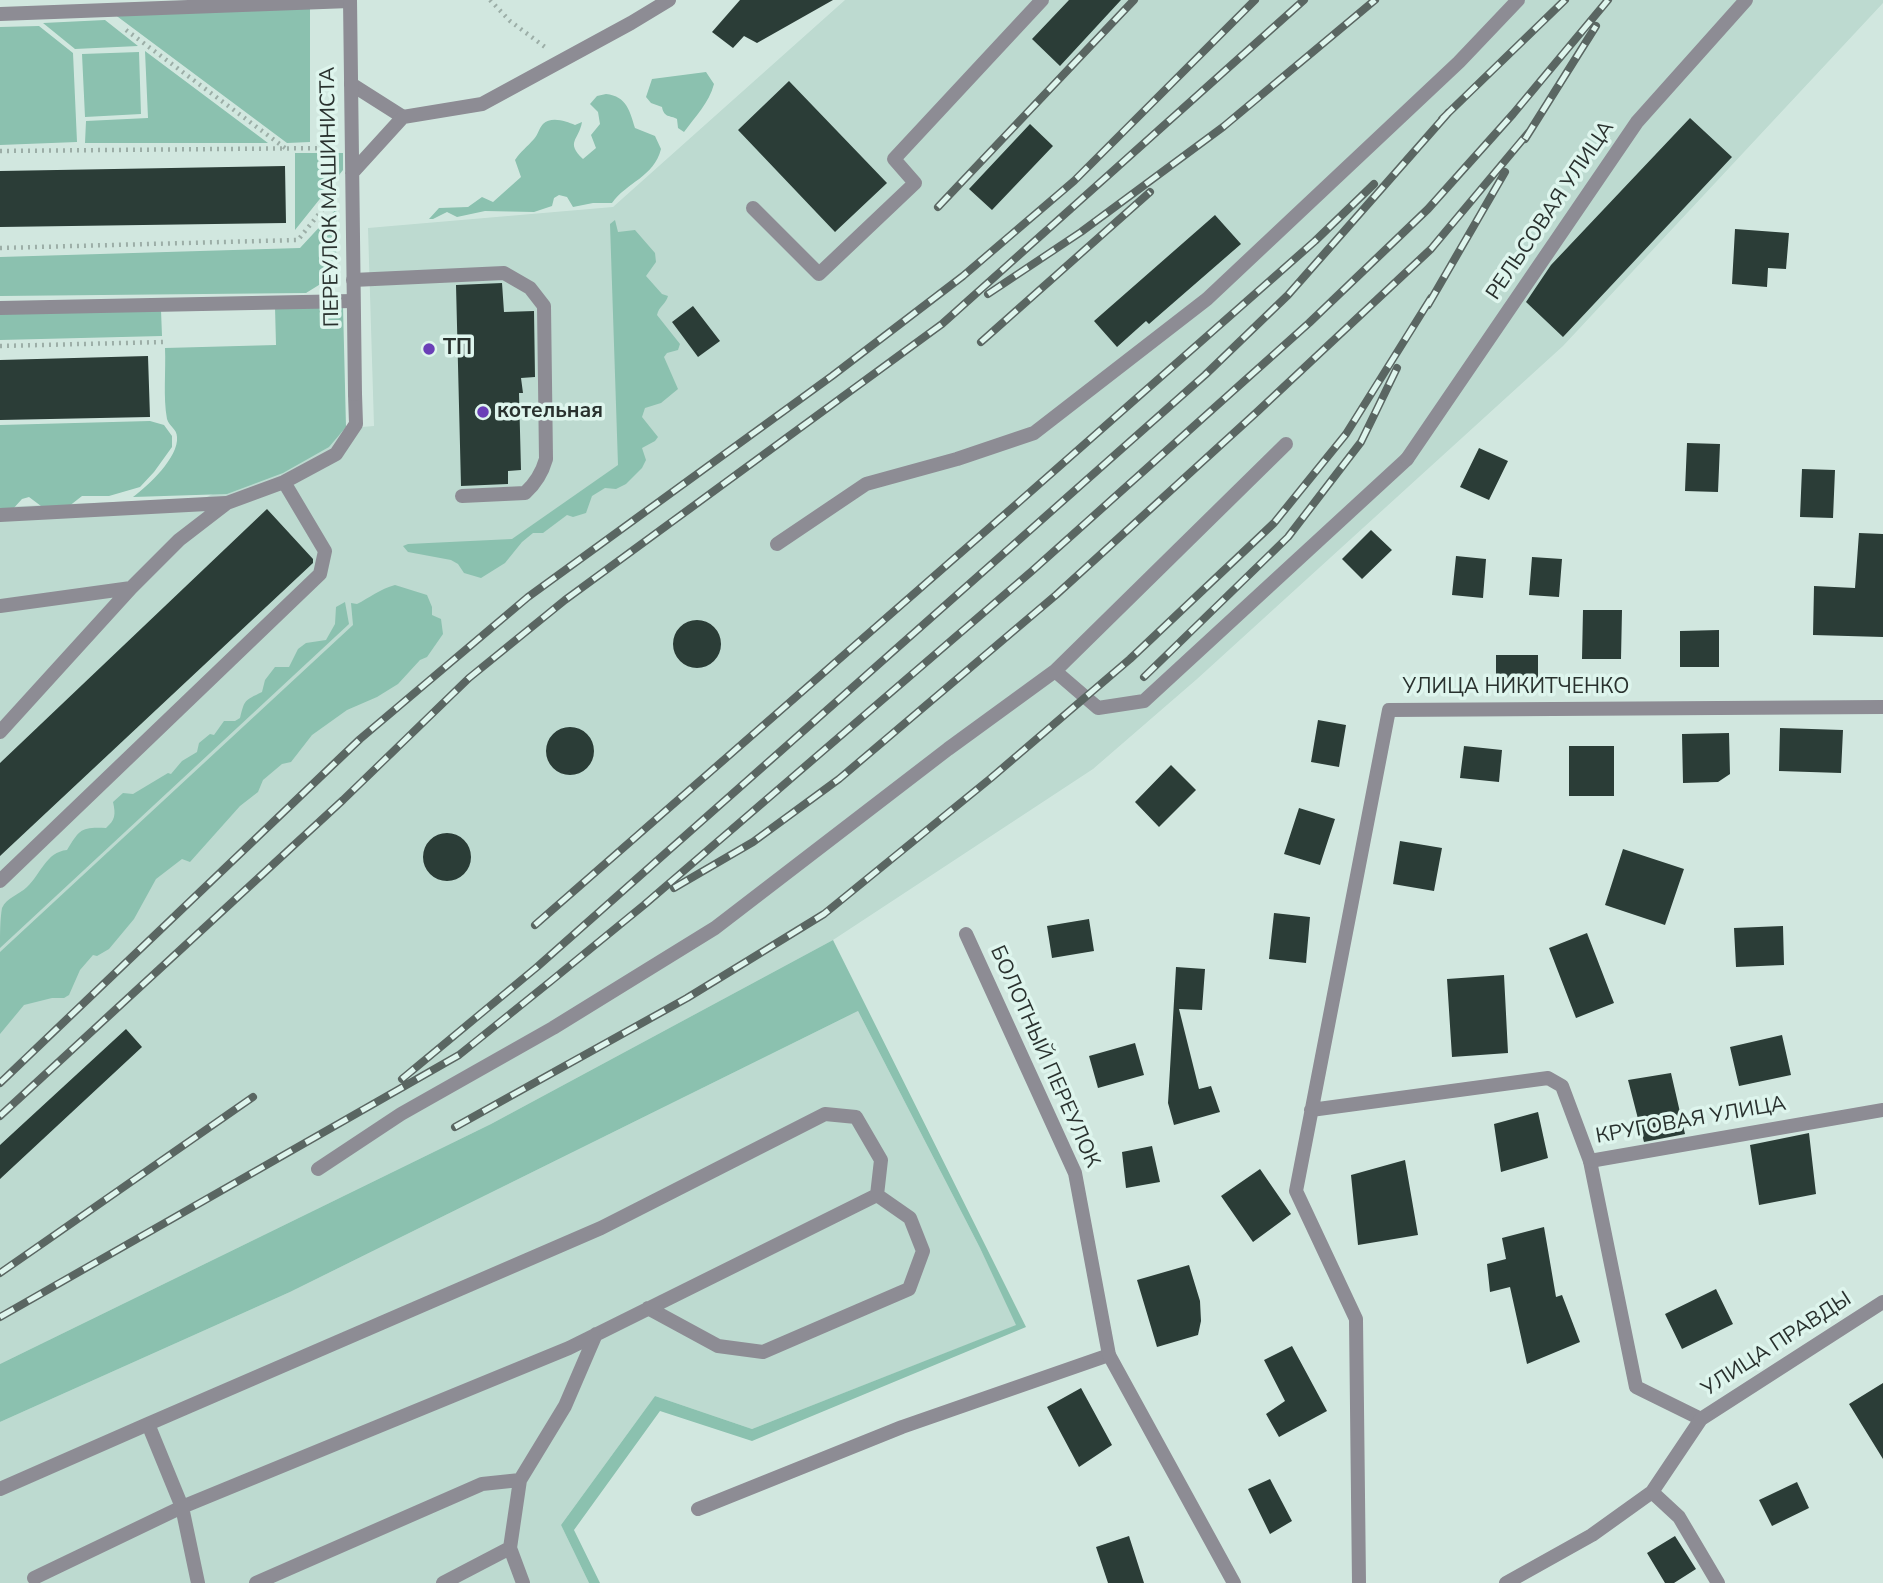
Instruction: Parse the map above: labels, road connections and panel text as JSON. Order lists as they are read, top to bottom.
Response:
{
  "streets": {
    "street": [
      "ПЕРЕУЛОК МАШИНИСТА",
      "РЕЛЬСОВАЯ УЛИЦА",
      "УЛИЦА НИКИТЧЕНКО",
      "БОЛОТНЫЙ ПЕРЕУЛОК",
      "КРУГОВАЯ УЛИЦА",
      "УЛИЦА ПРАВДЫ"
    ]
  },
  "crossings": [
    ["УЛИЦА НИКИТЧЕНКО", "КРУГОВАЯ УЛИЦА"]
  ],
  "places": ["ТП", "котельная"]
}
